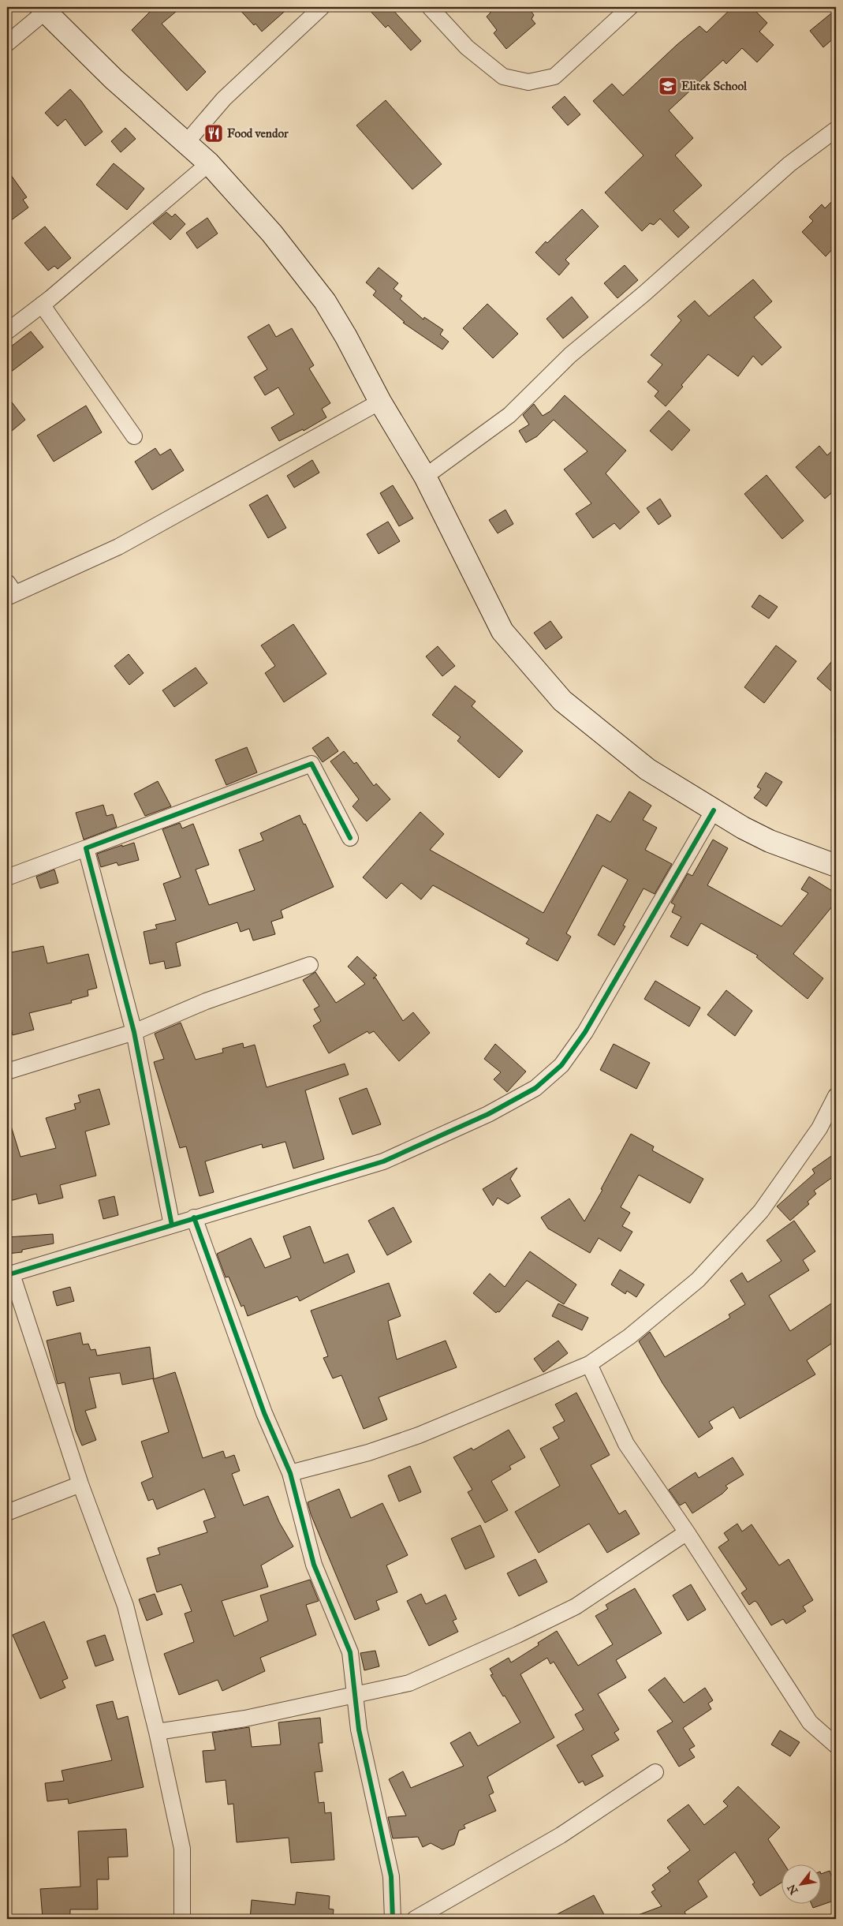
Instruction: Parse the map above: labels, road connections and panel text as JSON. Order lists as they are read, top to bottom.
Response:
{
  "places": {
    "school or university": ["Elitek School"],
    "restaurant": ["Food vendor"]
  },
  "north": "bottom left"
}
